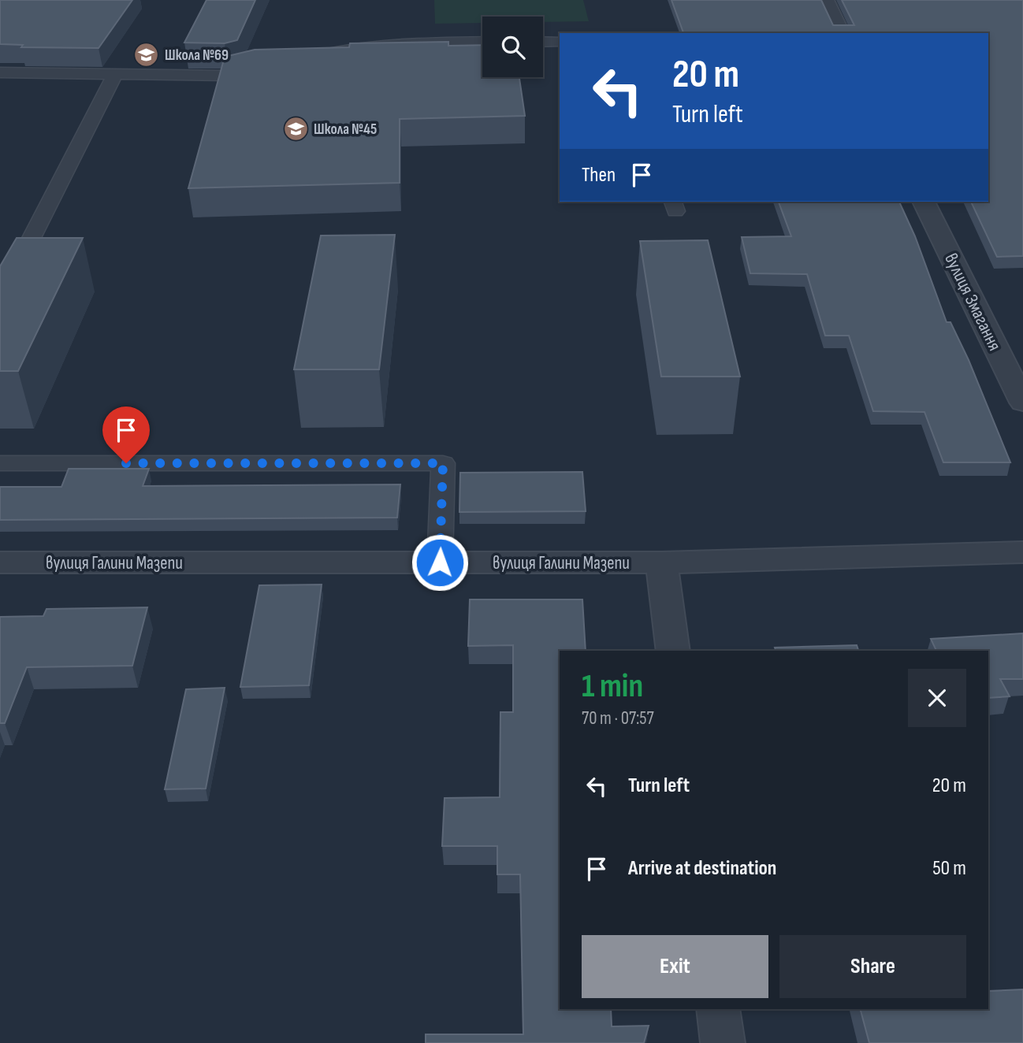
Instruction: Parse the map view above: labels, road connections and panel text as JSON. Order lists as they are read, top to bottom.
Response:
{
  "streets": {
    "street": ["вулиця Змагання", "вулиця Галини Мазепи"]
  },
  "places": {
    "school or university": ["Школа №69", "Школа №45"]
  },
  "page": {
    "turn": ["20 m", "Turn left"],
    "then": "Then",
    "heading": ["1 min", "70 m · 07:57"],
    "list": [
      {
        "name": "Turn left",
        "value": "20 m"
      },
      {
        "name": "Arrive at destination",
        "value": "50 m"
      }
    ],
    "buttons": ["Exit", "Share"]
  }
}
